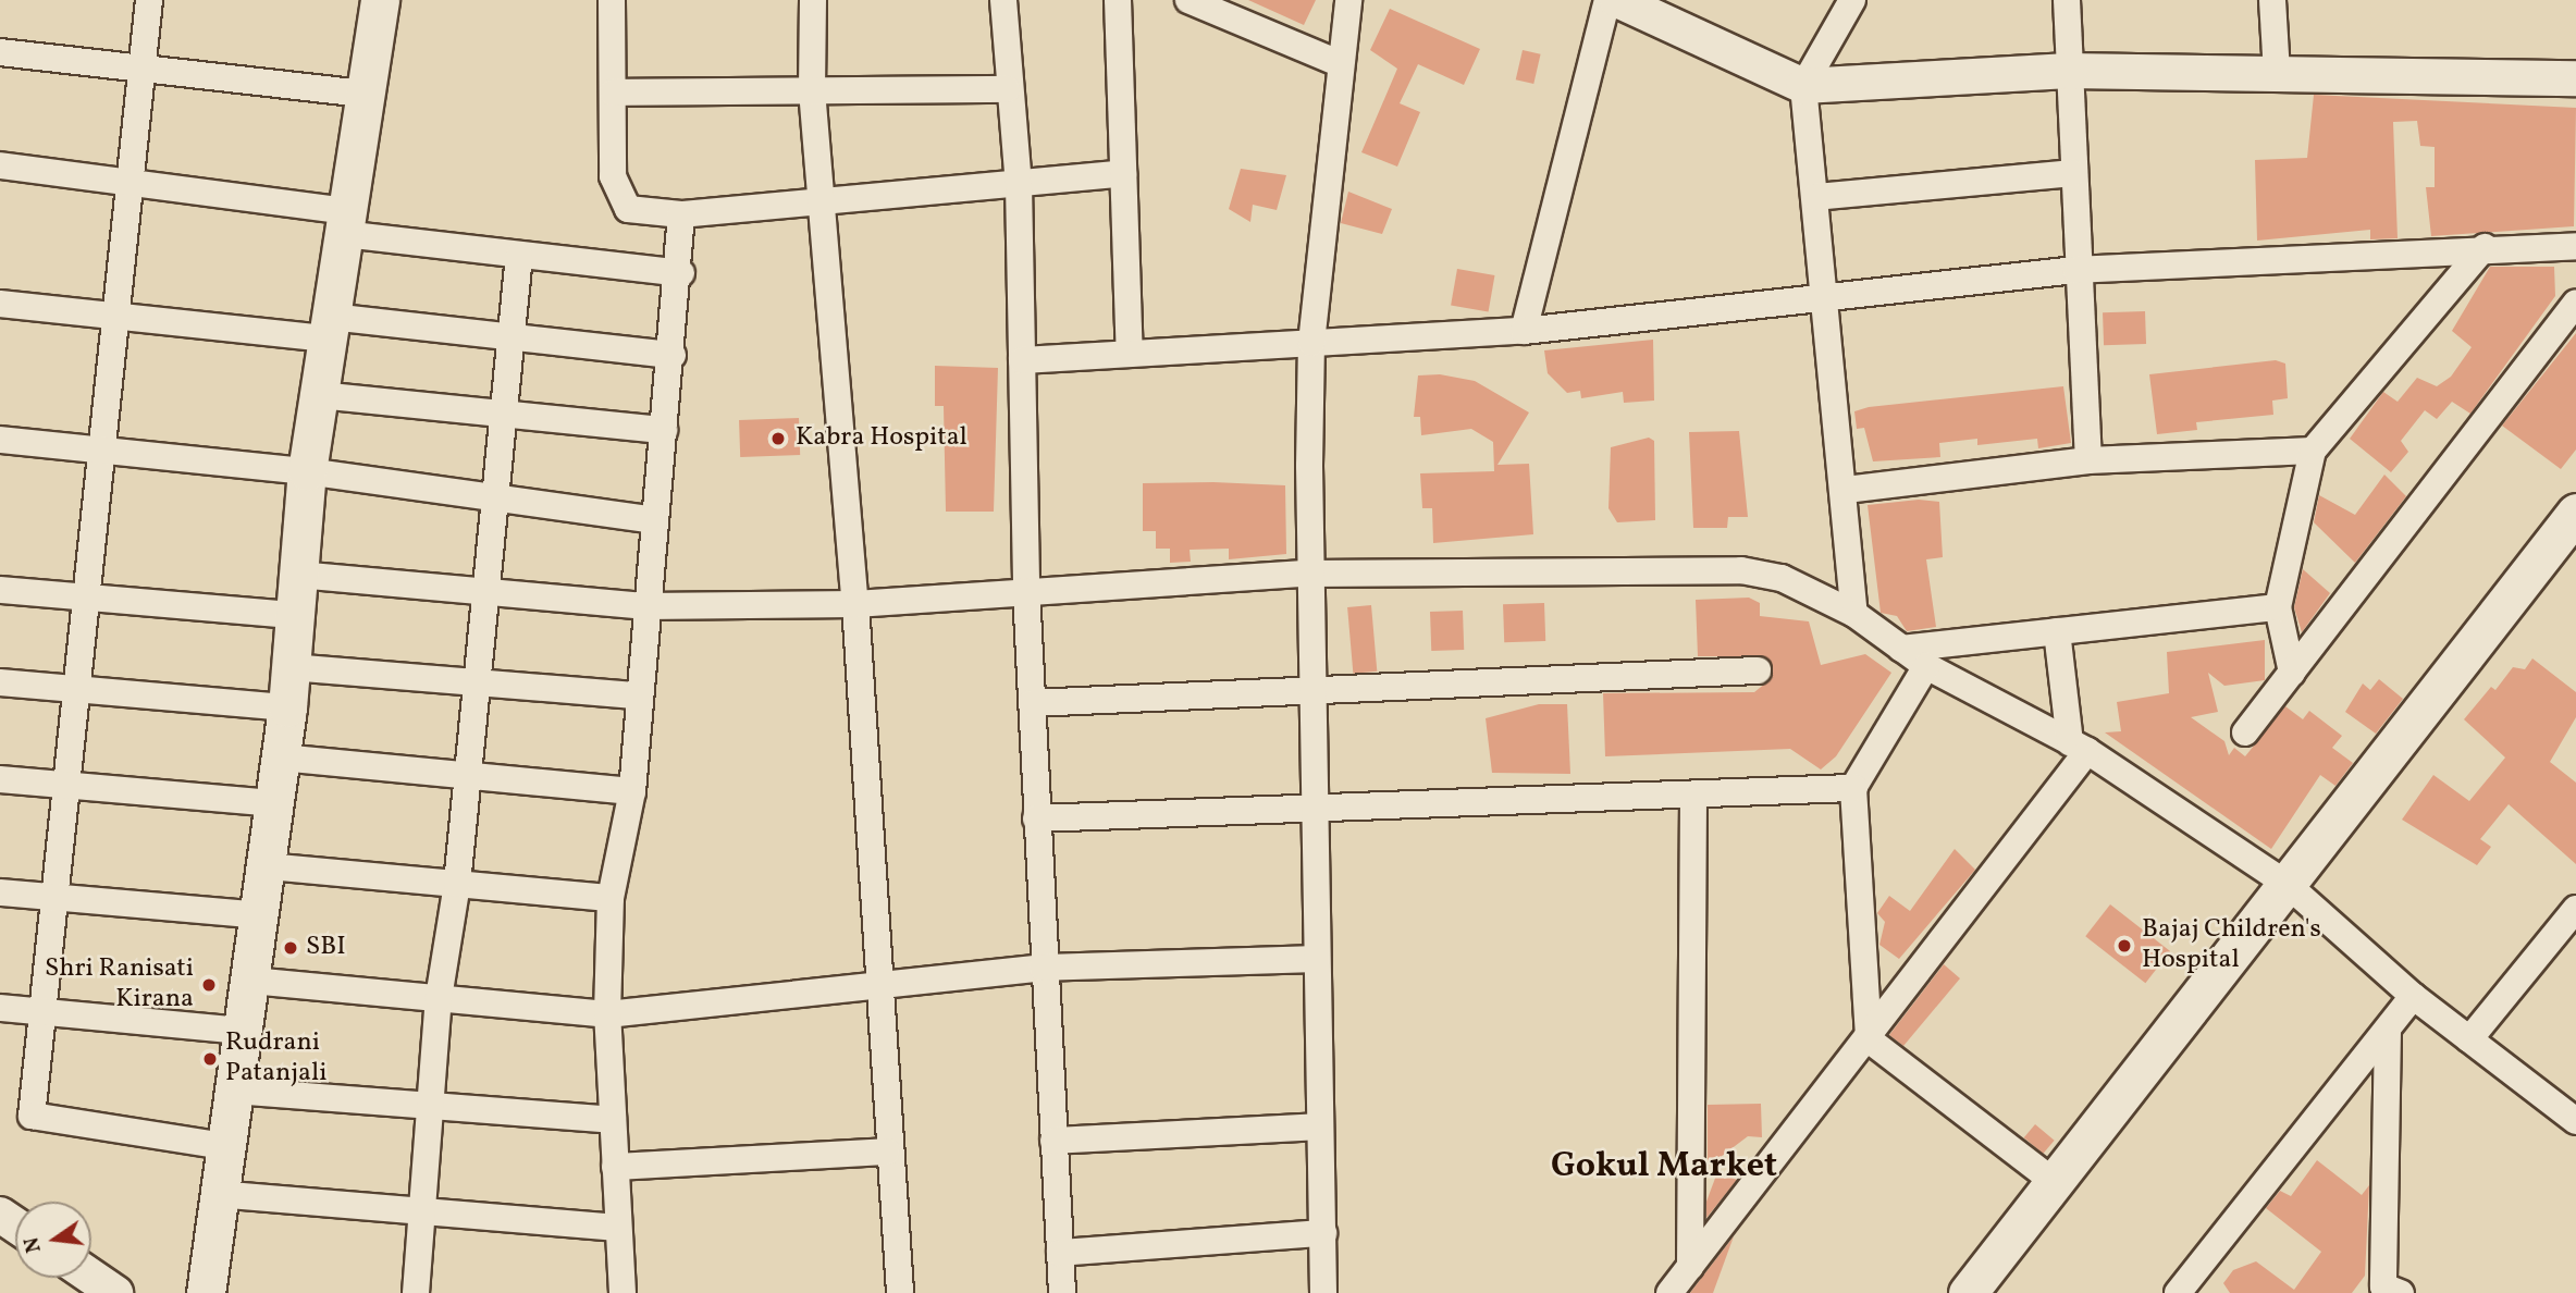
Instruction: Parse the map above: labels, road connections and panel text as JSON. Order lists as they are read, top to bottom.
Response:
{
  "districts": ["Gokul Market"],
  "places": [
    "Kabra Hospital",
    "Bajaj Children's Hospital",
    "SBI",
    "Shri Ranisati Kirana",
    "Rudrani Patanjali"
  ],
  "north": "left"
}
